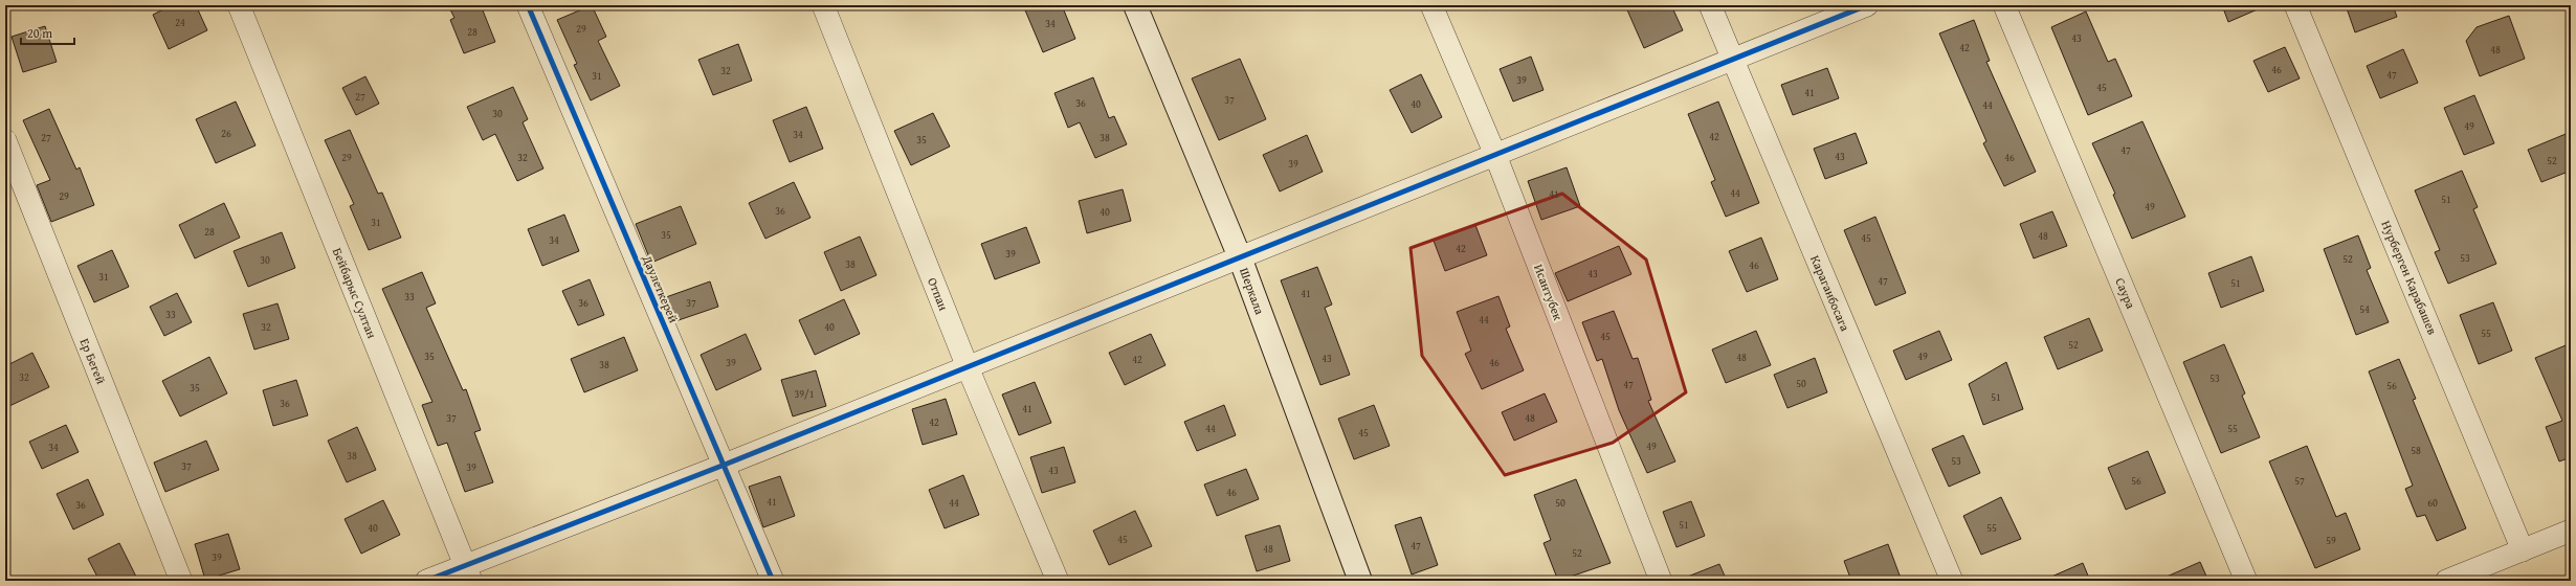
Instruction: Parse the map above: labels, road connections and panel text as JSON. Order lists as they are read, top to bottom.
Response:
{
  "streets": {
    "street": [
      "Нурберген Карабашев",
      "Даулеткерей",
      "Шеркала",
      "Исантубек",
      "Бейбарыс Султан",
      "Караганбосага",
      "Саура",
      "Отпан",
      "Ер Бегей"
    ]
  },
  "house_numbers": [
    "24",
    "34",
    "29",
    "28",
    "43",
    "42",
    "48",
    "46",
    "32",
    "47",
    "31",
    "39",
    "45",
    "41",
    "27",
    "37",
    "36",
    "40",
    "44",
    "30",
    "49",
    "26",
    "34",
    "42",
    "27",
    "38",
    "35",
    "47",
    "43",
    "29",
    "32",
    "46",
    "52",
    "39",
    "44",
    "41",
    "29",
    "51",
    "49",
    "36",
    "40",
    "31",
    "28",
    "35",
    "48",
    "45",
    "34",
    "42",
    "39",
    "53",
    "52",
    "30",
    "38",
    "46",
    "43",
    "31",
    "47",
    "51",
    "41",
    "33",
    "36",
    "37",
    "54",
    "33",
    "44",
    "32",
    "40",
    "55",
    "45",
    "52",
    "35",
    "49",
    "48",
    "43",
    "42",
    "39",
    "46",
    "38",
    "32",
    "53",
    "50",
    "47",
    "56",
    "35",
    "39/1",
    "51",
    "36",
    "41",
    "37",
    "48",
    "42",
    "44",
    "55",
    "45",
    "49",
    "34",
    "58",
    "38",
    "53",
    "37",
    "39",
    "43",
    "56",
    "57",
    "46",
    "41",
    "44",
    "50",
    "60",
    "36",
    "51",
    "40",
    "55",
    "45",
    "59",
    "47",
    "48",
    "52",
    "39"
  ],
  "scale_bar": "20 m"
}
